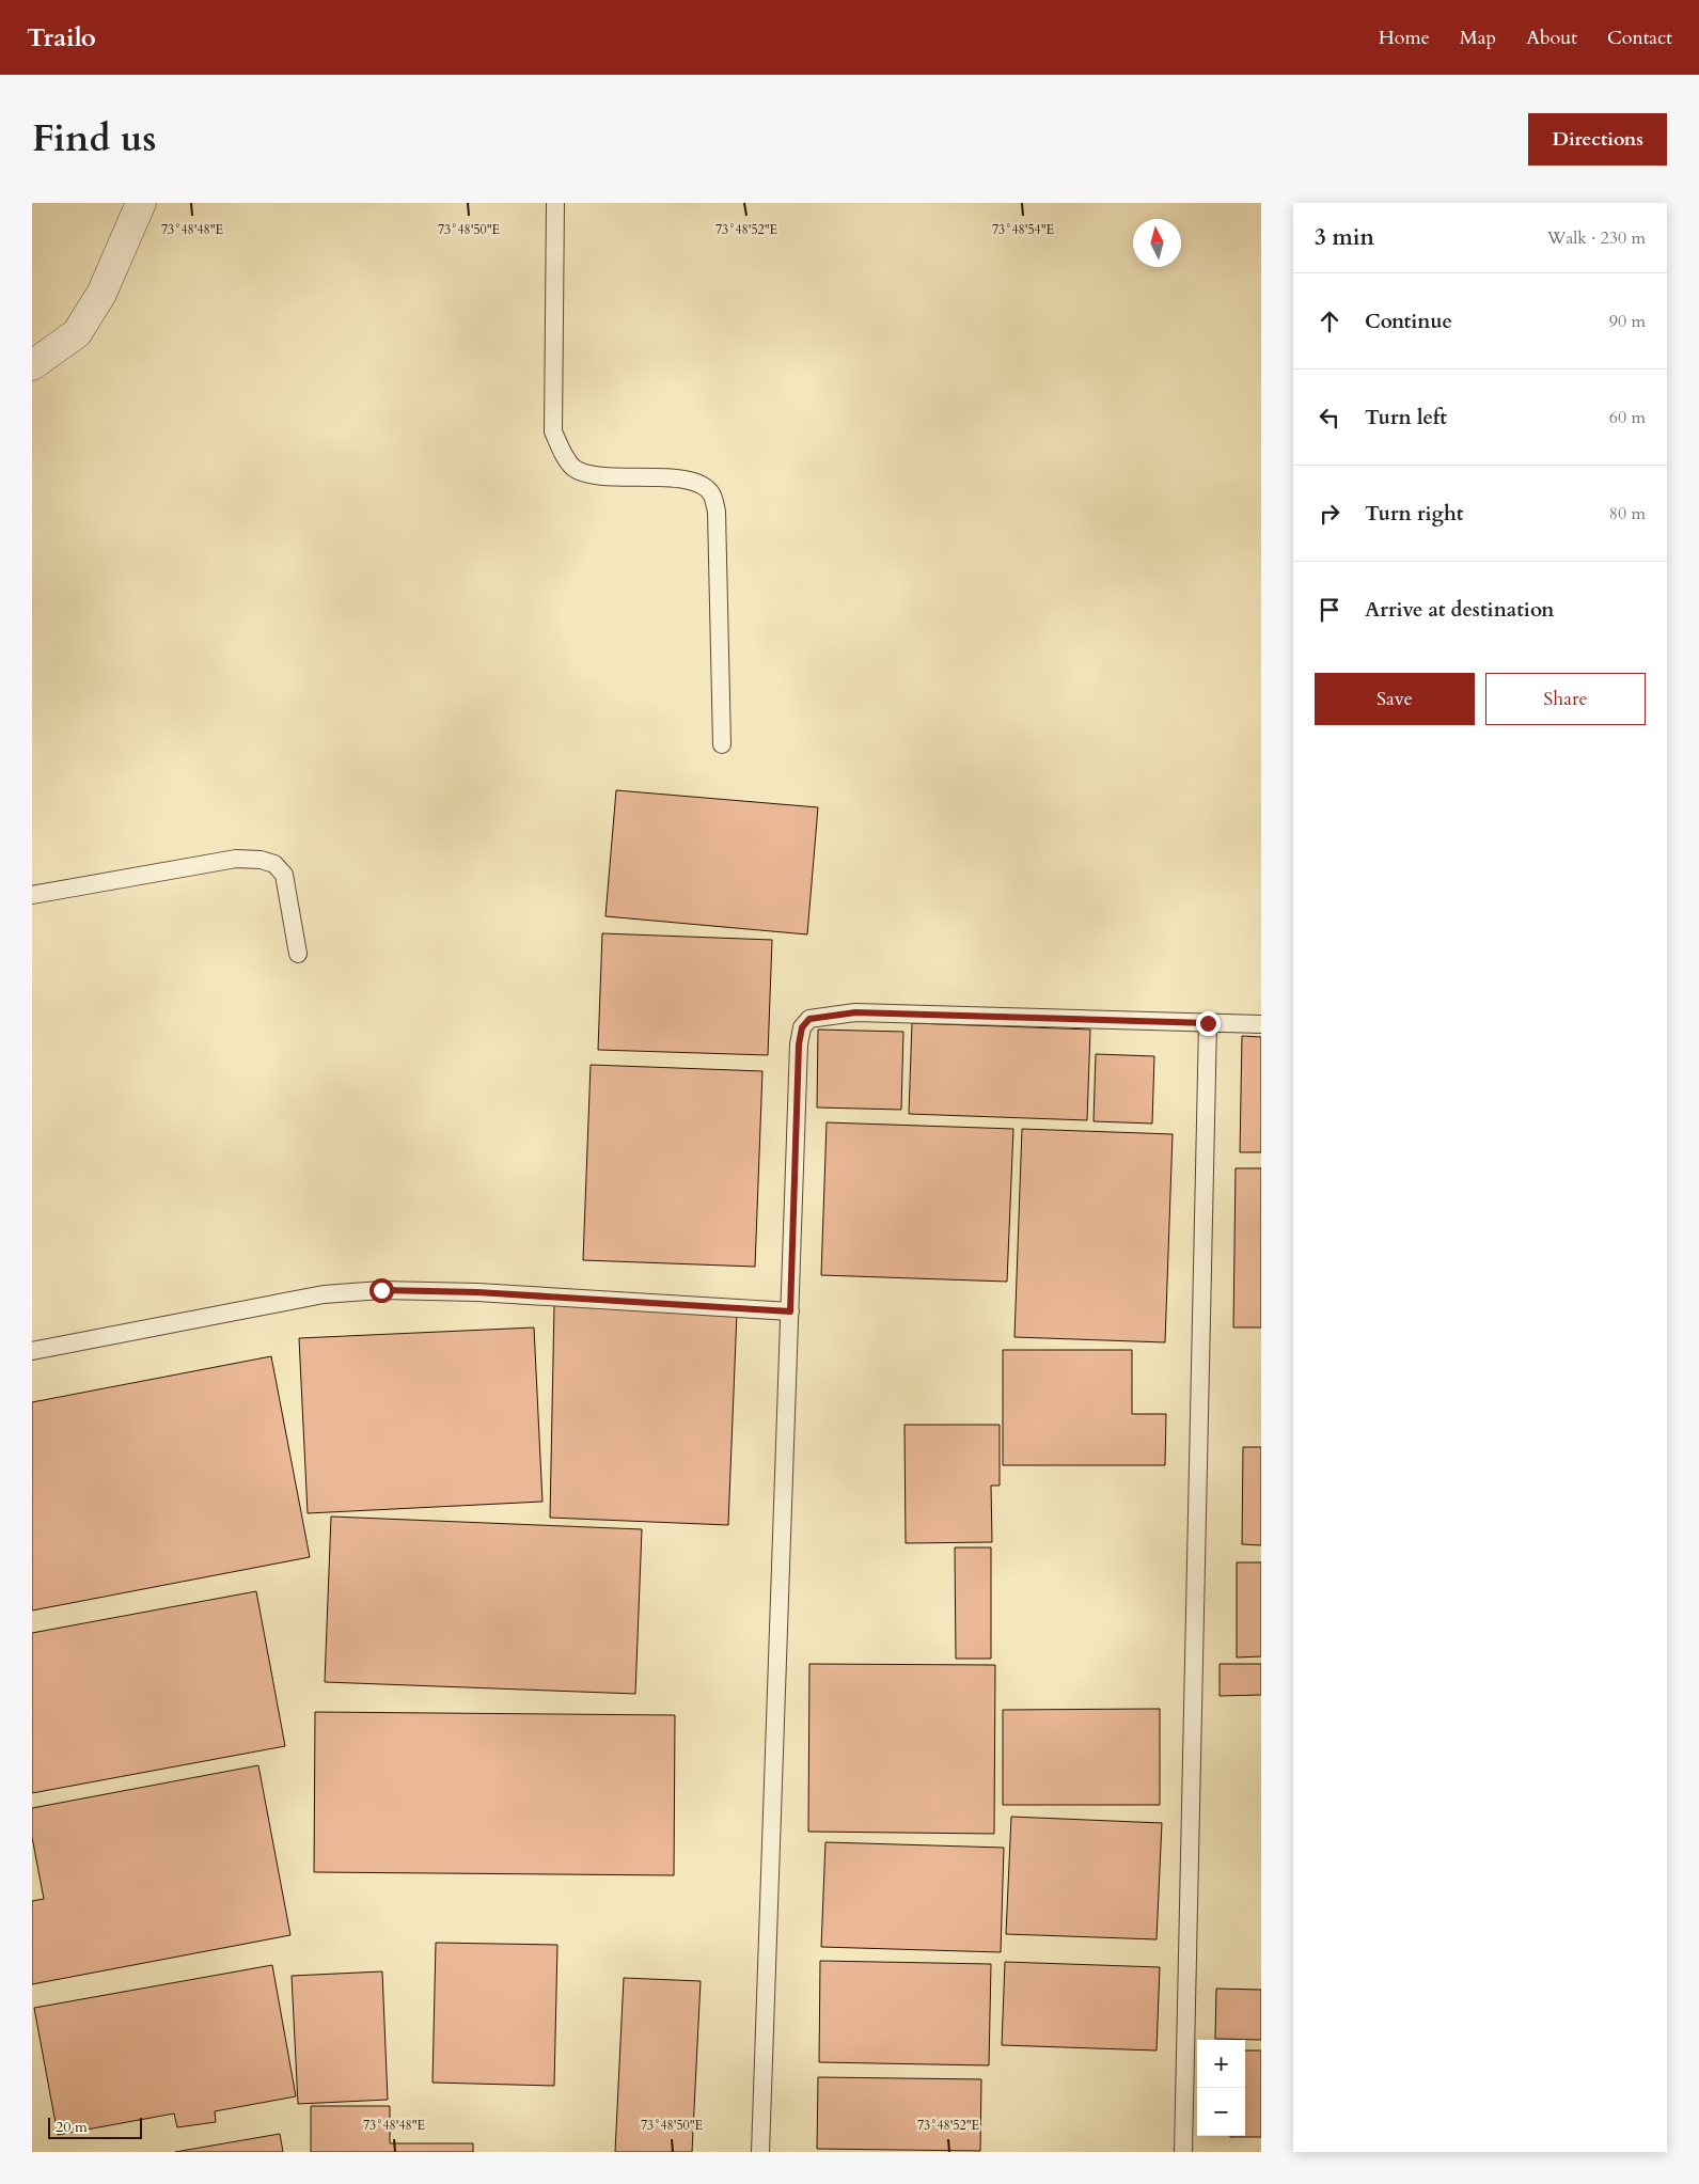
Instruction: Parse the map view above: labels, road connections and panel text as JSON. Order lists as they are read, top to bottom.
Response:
{
  "scale_bar": "20 m",
  "north": "top",
  "page": {
    "header": "Trailo",
    "nav": [
      "Home",
      "Map",
      "About",
      "Contact"
    ],
    "title": "Find us",
    "buttons": [
      "Directions",
      ["Save", "Share"]
    ],
    "heading": ["3 min", "Walk · 230 m"],
    "list": [
      ["Continue", "90 m"],
      ["Turn left", "60 m"],
      ["Turn right", "80 m"],
      "Arrive at destination"
    ],
    "map_buttons": ["+", "−"],
    "scale": "20 m"
  },
  "coordinates": [
    "73°48'48\"E",
    "73°48'50\"E",
    "73°48'52\"E",
    "73°48'54\"E"
  ]
}
